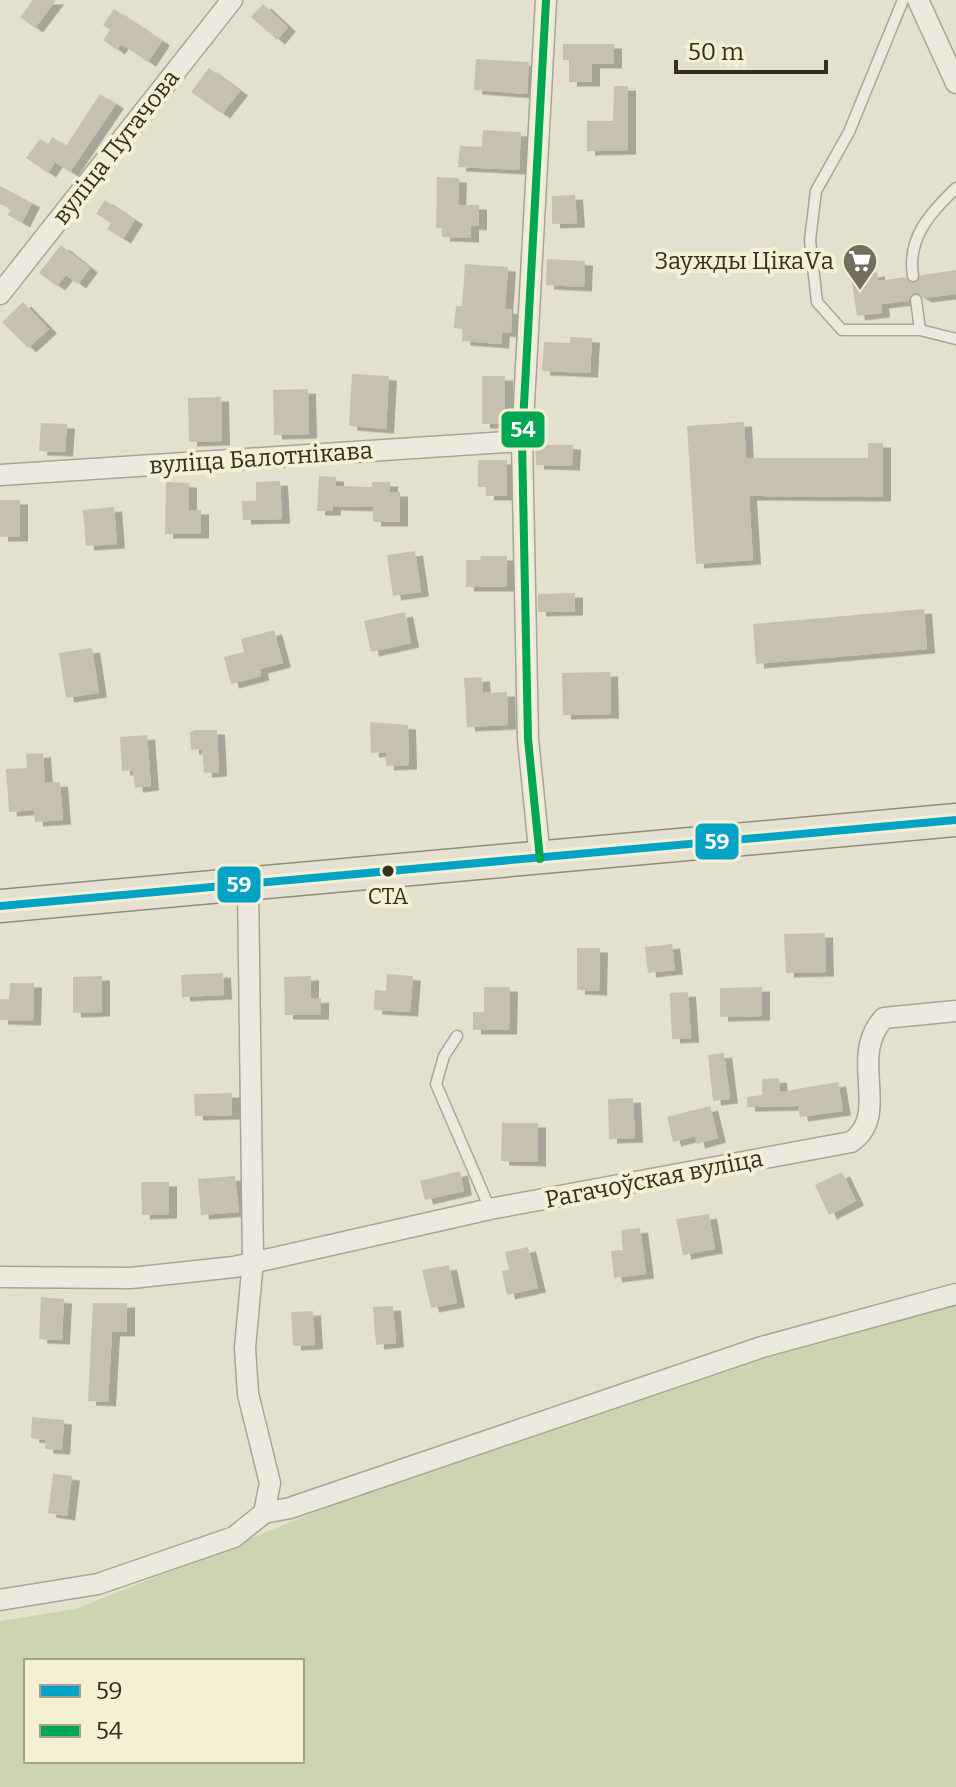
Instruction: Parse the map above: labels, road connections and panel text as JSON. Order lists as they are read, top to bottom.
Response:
{
  "streets": {
    "street": ["вуліца Пугачова", "вуліца Балотнікава", "Рагачоўская вуліца"]
  },
  "places": {
    "supermarket": ["Заужды ЦікаVа"],
    "other": ["СТА"]
  },
  "lines": ["transit line 54", "transit line 59"],
  "legend": ["59", "54"],
  "scale_bar": "50 m"
}
